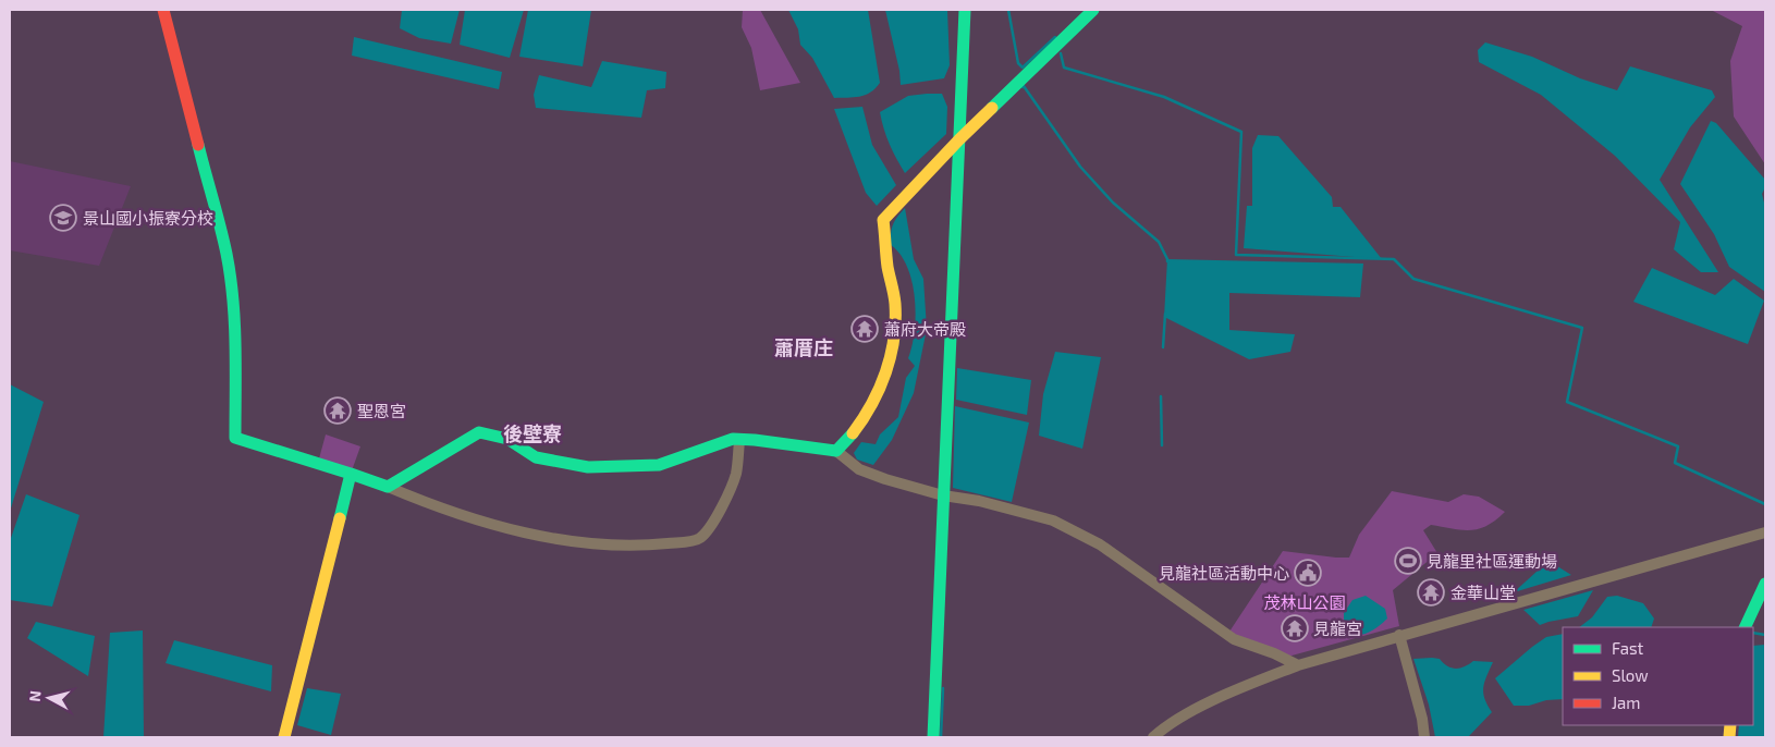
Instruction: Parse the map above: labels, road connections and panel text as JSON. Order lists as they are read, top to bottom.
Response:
{
  "districts": ["蕭厝庄", "後壁寮"],
  "parks": ["茂林山公園"],
  "places": {
    "school or university": ["景山國小振寮分校"],
    "temple": [
      "蕭府大帝殿",
      "聖恩宮",
      "金華山堂",
      "見龍宮"
    ],
    "sports": ["見龍里社區運動場"],
    "public building": ["見龍社區活動中心"]
  },
  "legend": ["Fast", "Slow", "Jam"],
  "north": "left"
}
